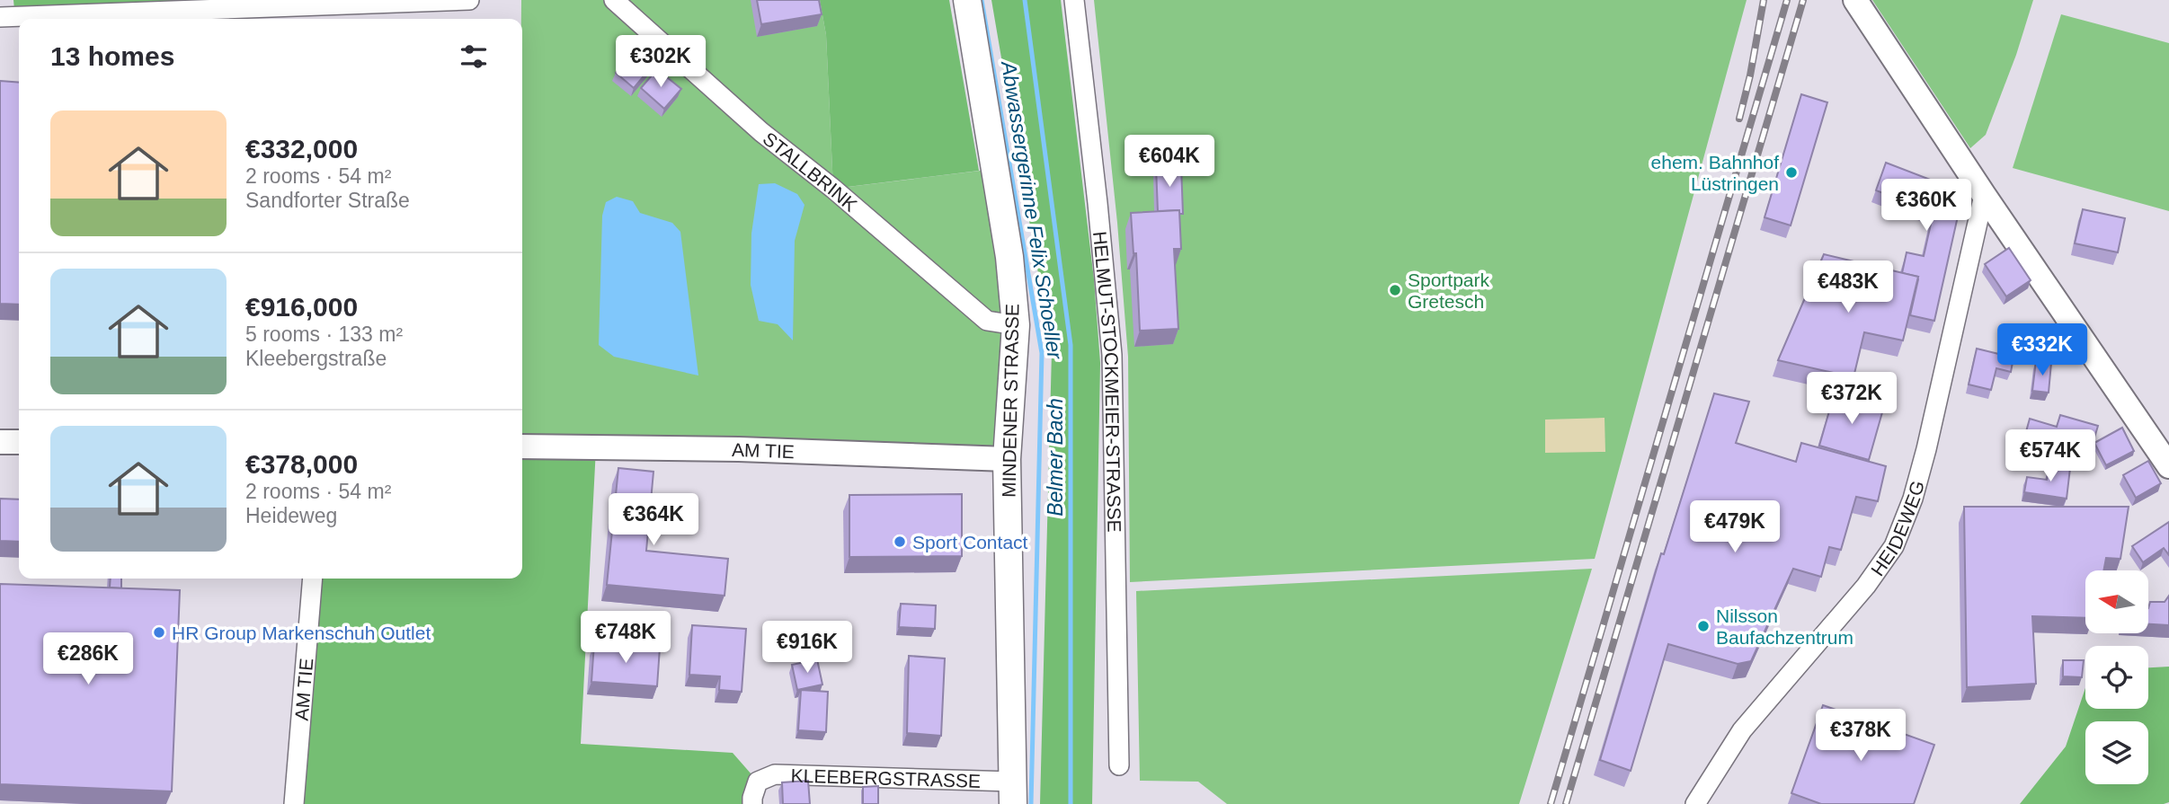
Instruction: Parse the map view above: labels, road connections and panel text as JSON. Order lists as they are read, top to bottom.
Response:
{
  "streets": {
    "main road": ["MINDENER STRASSE"],
    "street": [
      "STALLBRINK",
      "HELMUT-STOCKMEIER-STRASSE",
      "AM TIE",
      "HEIDEWEG",
      "KLEEBERGSTRASSE"
    ]
  },
  "crossings": [
    ["STALLBRINK", "MINDENER STRASSE"],
    ["MINDENER STRASSE", "AM TIE"],
    ["MINDENER STRASSE", "KLEEBERGSTRASSE"]
  ],
  "water": ["Abwassergerinne Felix Schoeller", "Belmer Bach"],
  "places": [
    "ehem. Bahnhof Lüstringen",
    "Sportpark Gretesch",
    "Sport Contact",
    "Nilsson Baufachzentrum",
    "HR Group Markenschuh Outlet"
  ],
  "north": "left",
  "page": {
    "heading": "13 homes",
    "price": [
      "€302K",
      "€604K",
      "€360K",
      "€483K",
      "€332K",
      "€372K",
      "€574K",
      "€364K",
      "€479K",
      "€748K",
      "€916K",
      "€286K",
      "€378K"
    ],
    "list": [
      {
        "name": "€332,000",
        "note": "2 rooms · 54 m² · Sandforter Straße"
      },
      {
        "name": "€916,000",
        "note": "5 rooms · 133 m² · Kleebergstraße"
      },
      {
        "name": "€378,000",
        "note": "2 rooms · 54 m² · Heideweg"
      }
    ]
  }
}
